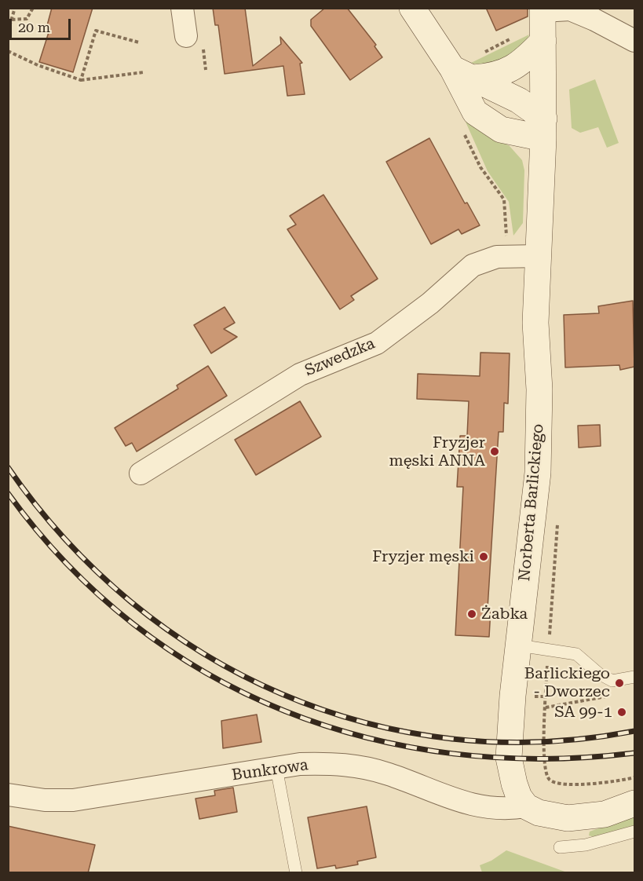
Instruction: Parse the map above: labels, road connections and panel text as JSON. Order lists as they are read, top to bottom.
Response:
{
  "streets": {
    "street": ["Szwedzka", "Norberta Barlickiego", "Bunkrowa"]
  },
  "crossings": [
    ["Szwedzka", "Norberta Barlickiego"],
    ["Norberta Barlickiego", "Bunkrowa"]
  ],
  "places": [
    "Fryzjer męski ANNA",
    "Fryzjer męski",
    "Żabka",
    "Barlickiego - Dworzec",
    "SA 99-1"
  ],
  "scale_bar": "20 m"
}
